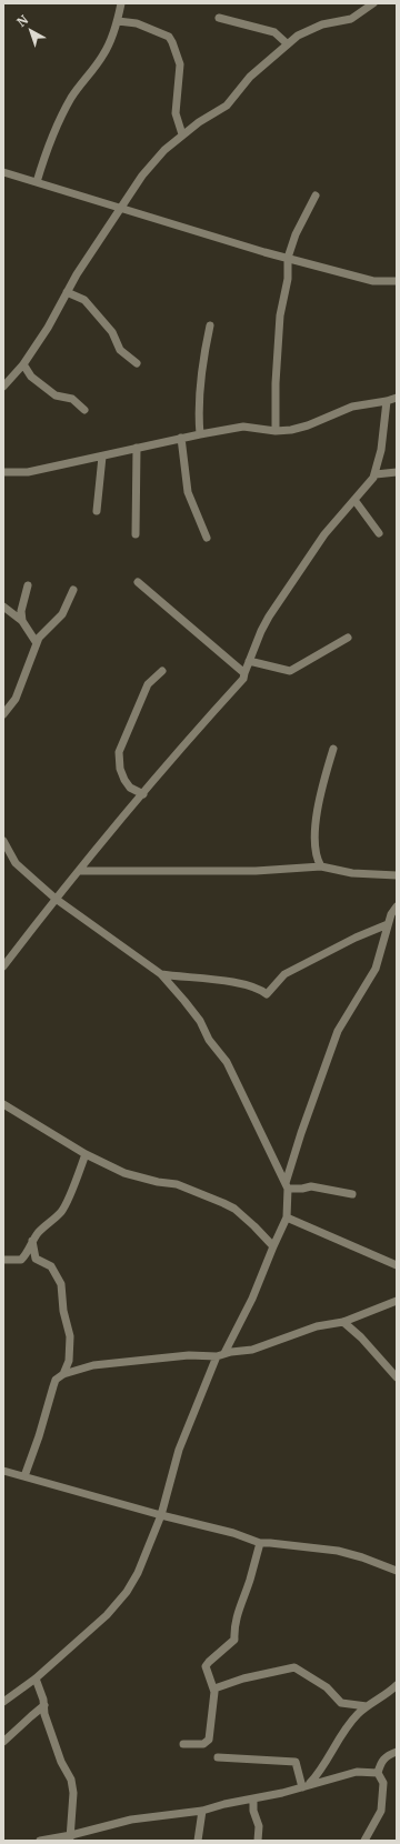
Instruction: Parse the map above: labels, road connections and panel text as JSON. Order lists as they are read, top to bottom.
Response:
{
  "north": "top left"
}
